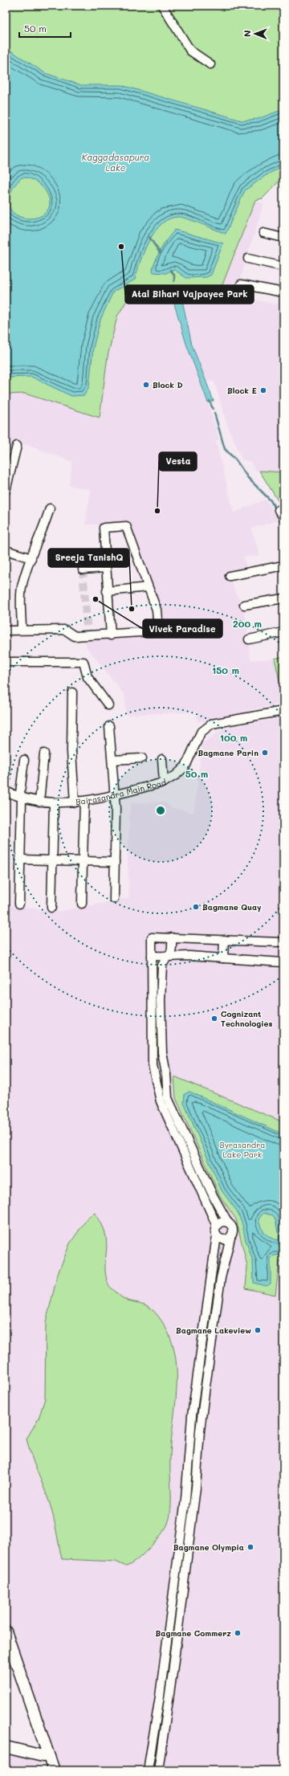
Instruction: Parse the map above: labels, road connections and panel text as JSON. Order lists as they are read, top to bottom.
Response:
{
  "streets": {
    "street": ["Bairasandra Main Road"]
  },
  "water": ["Kaggadasapura Lake"],
  "parks": ["Byrasandra Lake Park"],
  "places": [
    "Atal Bihari Vajpayee Park",
    "Block D",
    "Block E",
    "Vesta",
    "Vivek Paradise",
    "Sreeja TanishQ",
    "Bagmane Parin",
    "Bagmane Quay",
    "Cognizant Technologies",
    "Bagmane Lakeview",
    "Bagmane Olympia",
    "Bagmane Commerz"
  ],
  "scale_bar": "50 m",
  "north": "left",
  "rings": [
    "200 m",
    "150 m",
    "100 m",
    "50 m"
  ]
}
